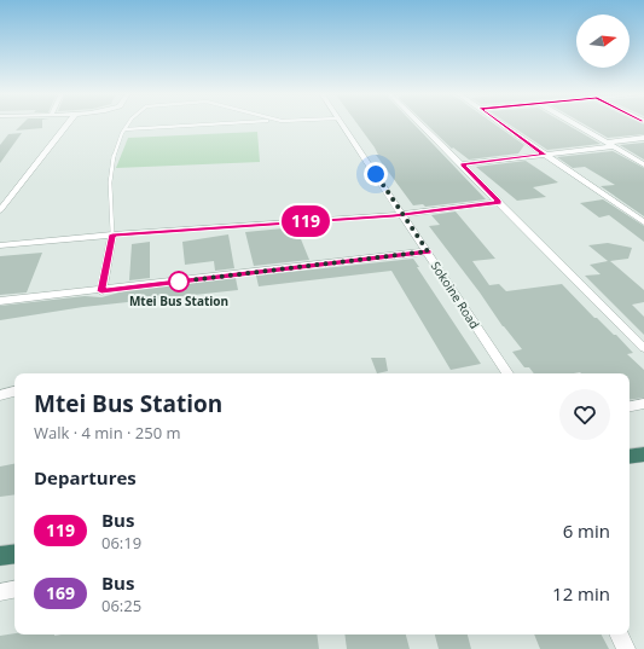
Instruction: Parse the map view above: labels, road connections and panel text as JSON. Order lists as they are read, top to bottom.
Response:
{
  "streets": {
    "street": ["Sokoine Road"]
  },
  "places": ["Mtei Bus Station"],
  "lines": ["bus line 119"],
  "north": "right",
  "page": {
    "on_map": "119",
    "heading": [
      ["Mtei Bus Station", "Walk · 4 min · 250 m"],
      "Departures"
    ],
    "list": [
      {
        "mark": "119",
        "name": "Bus",
        "note": "06:19",
        "value": "6 min"
      },
      {
        "mark": "169",
        "name": "Bus",
        "note": "06:25",
        "value": "12 min"
      }
    ]
  }
}
